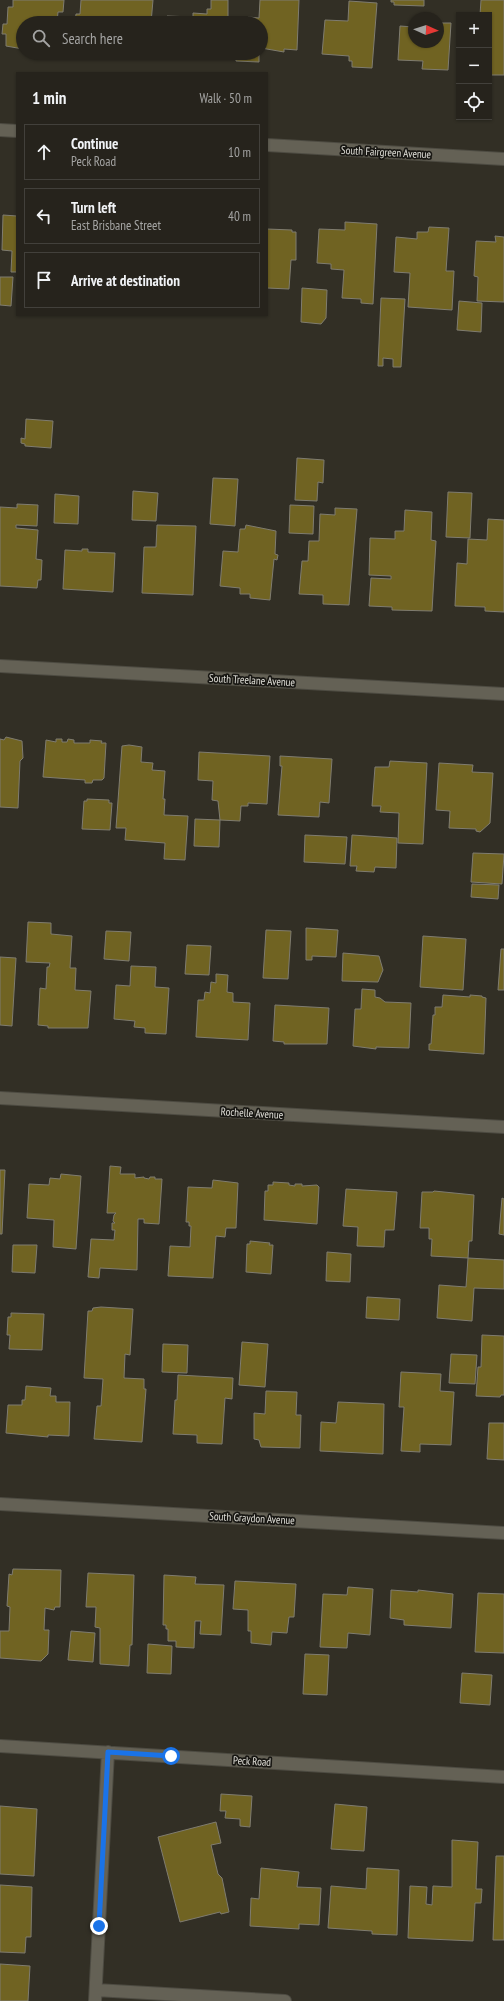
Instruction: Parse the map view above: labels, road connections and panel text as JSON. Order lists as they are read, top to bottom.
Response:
{
  "streets": {
    "street": [
      "South Fairgreen Avenue",
      "South Treelane Avenue",
      "Rochelle Avenue",
      "South Graydon Avenue",
      "Peck Road"
    ]
  },
  "north": "right",
  "page": {
    "map_buttons": ["+", "−"],
    "search": "Search here",
    "heading": ["1 min", "Walk · 50 m"],
    "list": [
      ["Continue", "Peck Road", "10 m"],
      ["Turn left", "East Brisbane Street", "40 m"],
      "Arrive at destination"
    ]
  }
}
